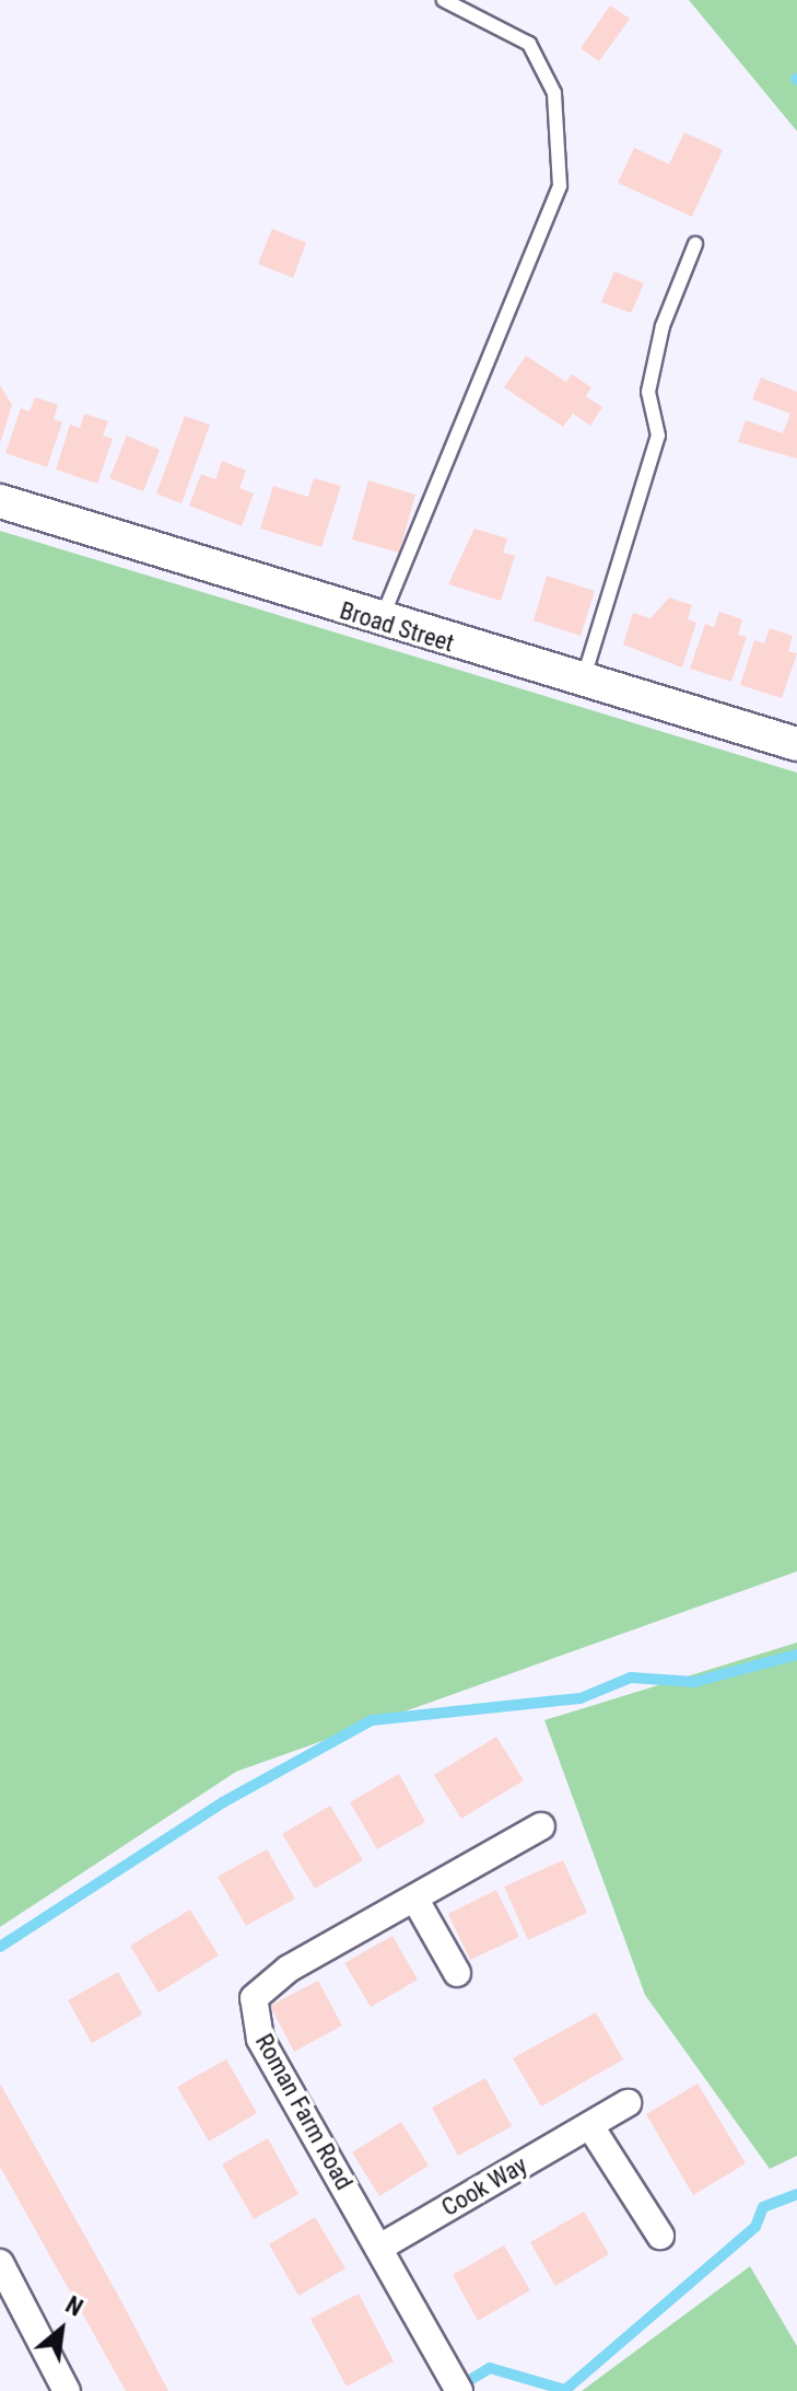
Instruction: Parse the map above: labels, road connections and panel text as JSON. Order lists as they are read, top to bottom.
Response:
{
  "streets": {
    "street": ["Broad Street", "Roman Farm Road", "Cook Way"]
  },
  "crossings": [
    ["Roman Farm Road", "Cook Way"]
  ],
  "north": "top right"
}
